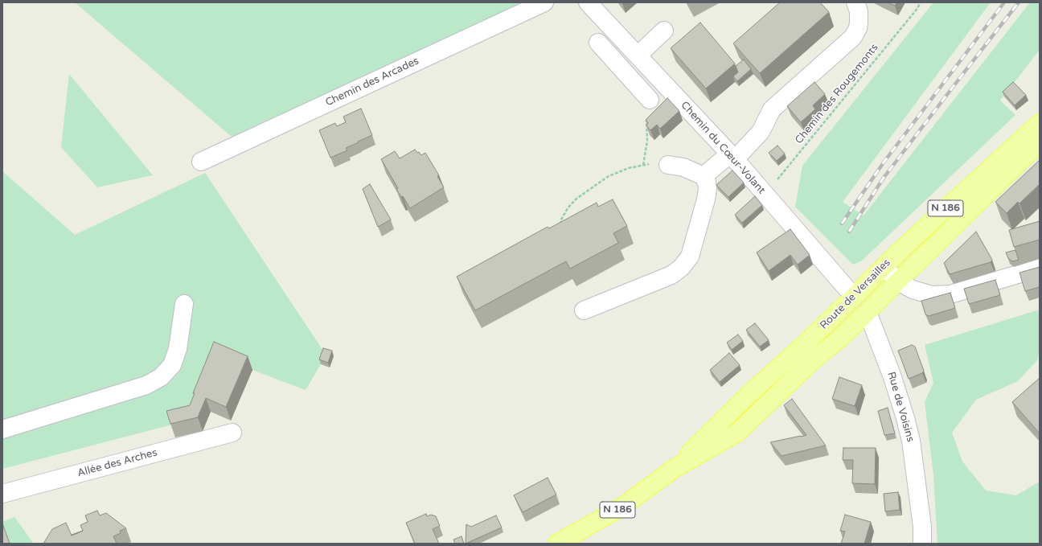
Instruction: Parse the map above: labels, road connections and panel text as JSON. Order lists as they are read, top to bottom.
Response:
{
  "streets": {
    "main road": ["N 186", "Route de Versailles"],
    "street": [
      "Chemin des Arcades",
      "Chemin du Cœur-Volant",
      "Rue de Voisins",
      "Allée des Arches"
    ],
    "path": ["Chemin des Rougemonts"]
  },
  "crossings": [
    ["Chemin des Rougemonts", "Chemin du Cœur-Volant"],
    ["Chemin du Cœur-Volant", "Route de Versailles"],
    ["Route de Versailles", "Rue de Voisins"]
  ]
}
